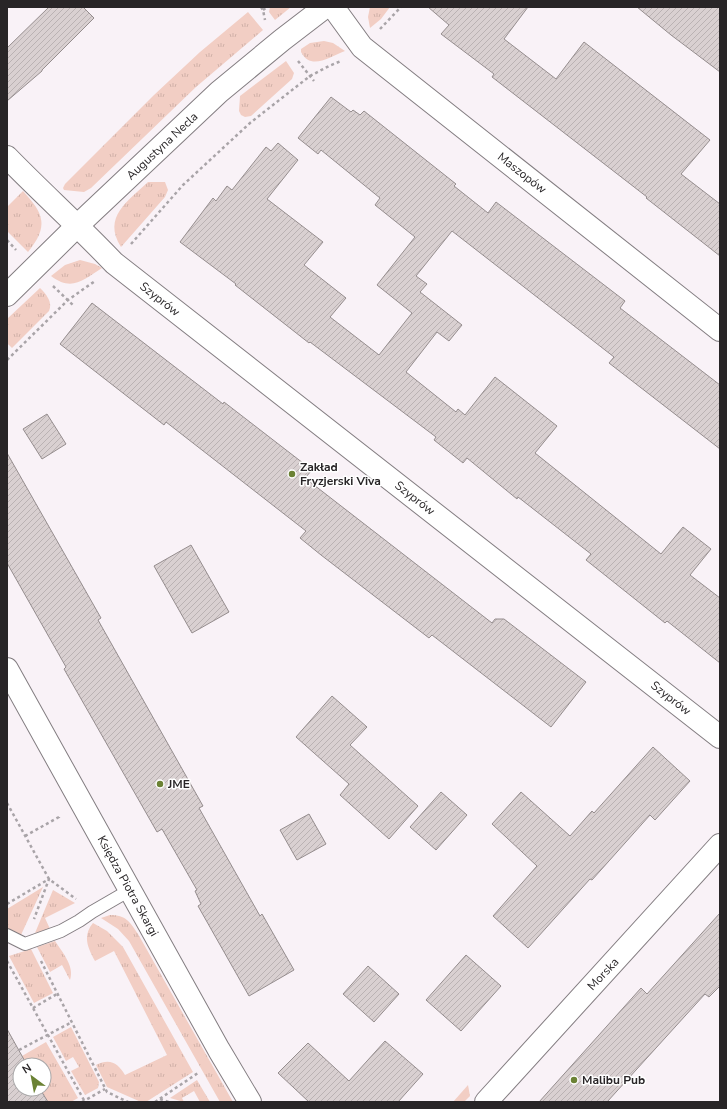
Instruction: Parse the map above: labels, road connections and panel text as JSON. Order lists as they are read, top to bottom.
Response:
{
  "streets": {
    "street": [
      "Augustyna Necla",
      "Maszopów",
      "Szyprów",
      "Księdza Piotra Skargi",
      "Morska"
    ]
  },
  "crossings": [
    ["Augustyna Necla", "Szyprów"]
  ],
  "places": ["Zakład Fryzjerski Viva", "JME", "Malibu Pub"],
  "north": "top left"
}
